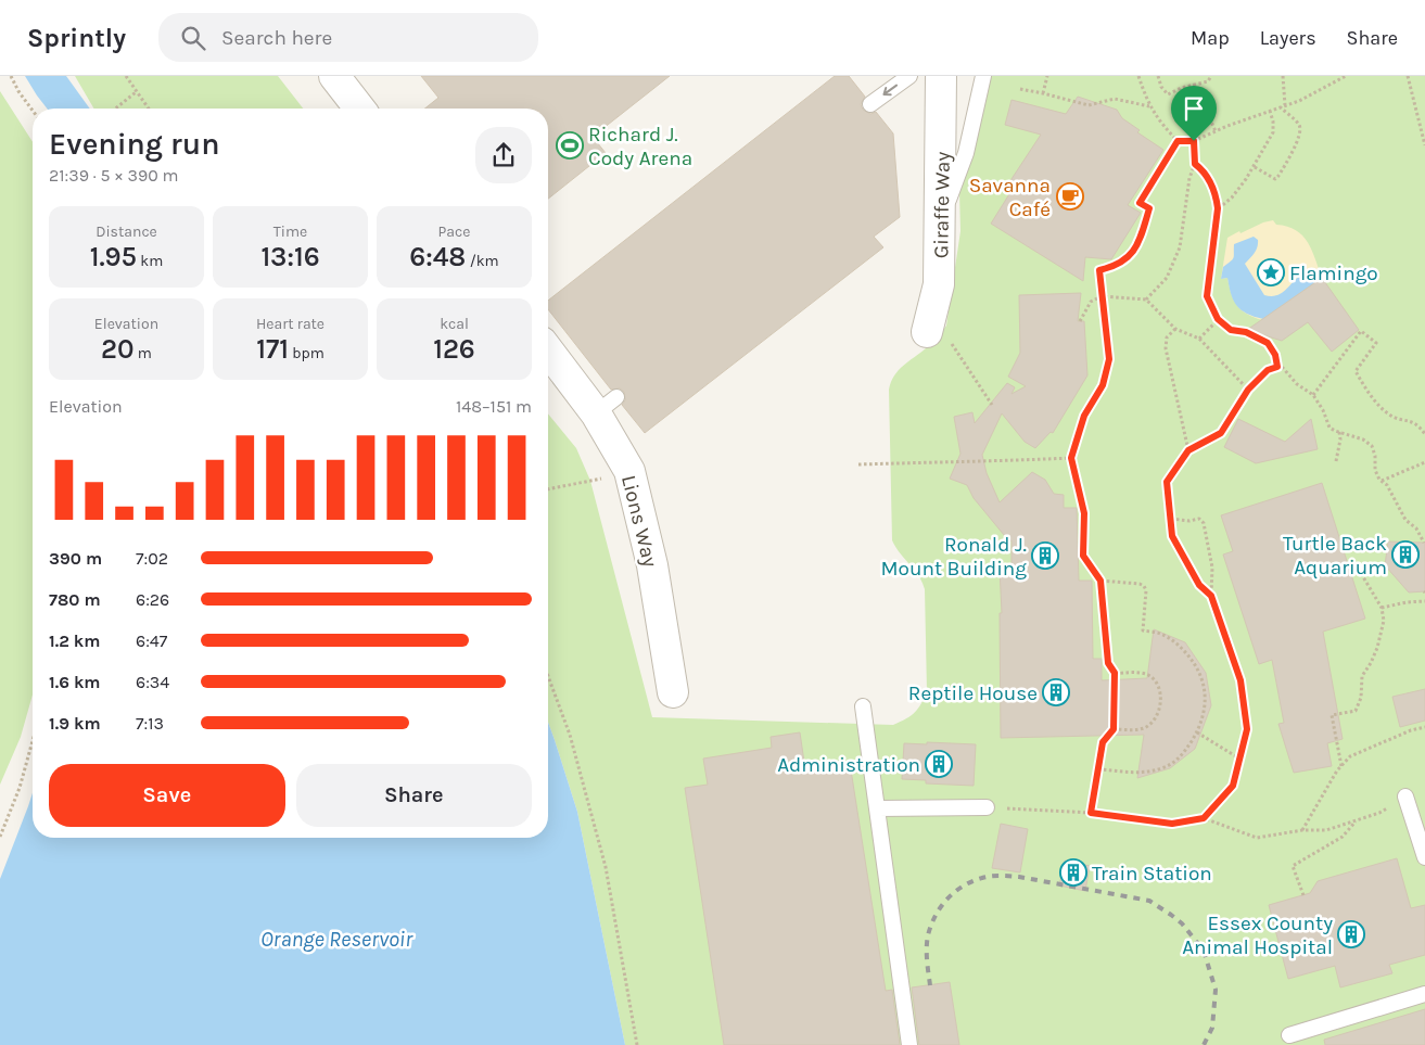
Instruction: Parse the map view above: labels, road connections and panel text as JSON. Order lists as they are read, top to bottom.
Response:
{
  "streets": {
    "street": ["Giraffe Way", "Lions Way"]
  },
  "water": ["Orange Reservoir"],
  "places": {
    "sports": ["Richard J. Cody Arena"],
    "cafe": ["Savanna Café"],
    "place": ["Flamingo"],
    "building": [
      "Turtle Back Aquarium",
      "Ronald J. Mount Building",
      "Reptile House",
      "Administration",
      "Train Station",
      "Essex County Animal Hospital"
    ]
  },
  "page": {
    "header": "Sprintly",
    "search": "Search here",
    "nav": ["Map", "Layers", "Share"],
    "heading": ["Evening run", "21:39 · 5 × 390 m"],
    "stats": [
      ["Distance", "1.95 km"],
      ["Time", "13:16"],
      ["Pace", "6:48 /km"],
      ["Elevation", "20 m"],
      ["Heart rate", "171 bpm"],
      ["kcal", "126"]
    ],
    "chart": ["Elevation", "148–151 m"],
    "list": [
      {
        "name": "390 m",
        "note": "7:02"
      },
      {
        "name": "780 m",
        "note": "6:26"
      },
      {
        "name": "1.2 km",
        "note": "6:47"
      },
      {
        "name": "1.6 km",
        "note": "6:34"
      },
      {
        "name": "1.9 km",
        "note": "7:13"
      }
    ],
    "buttons": ["Save", "Share"]
  }
}
